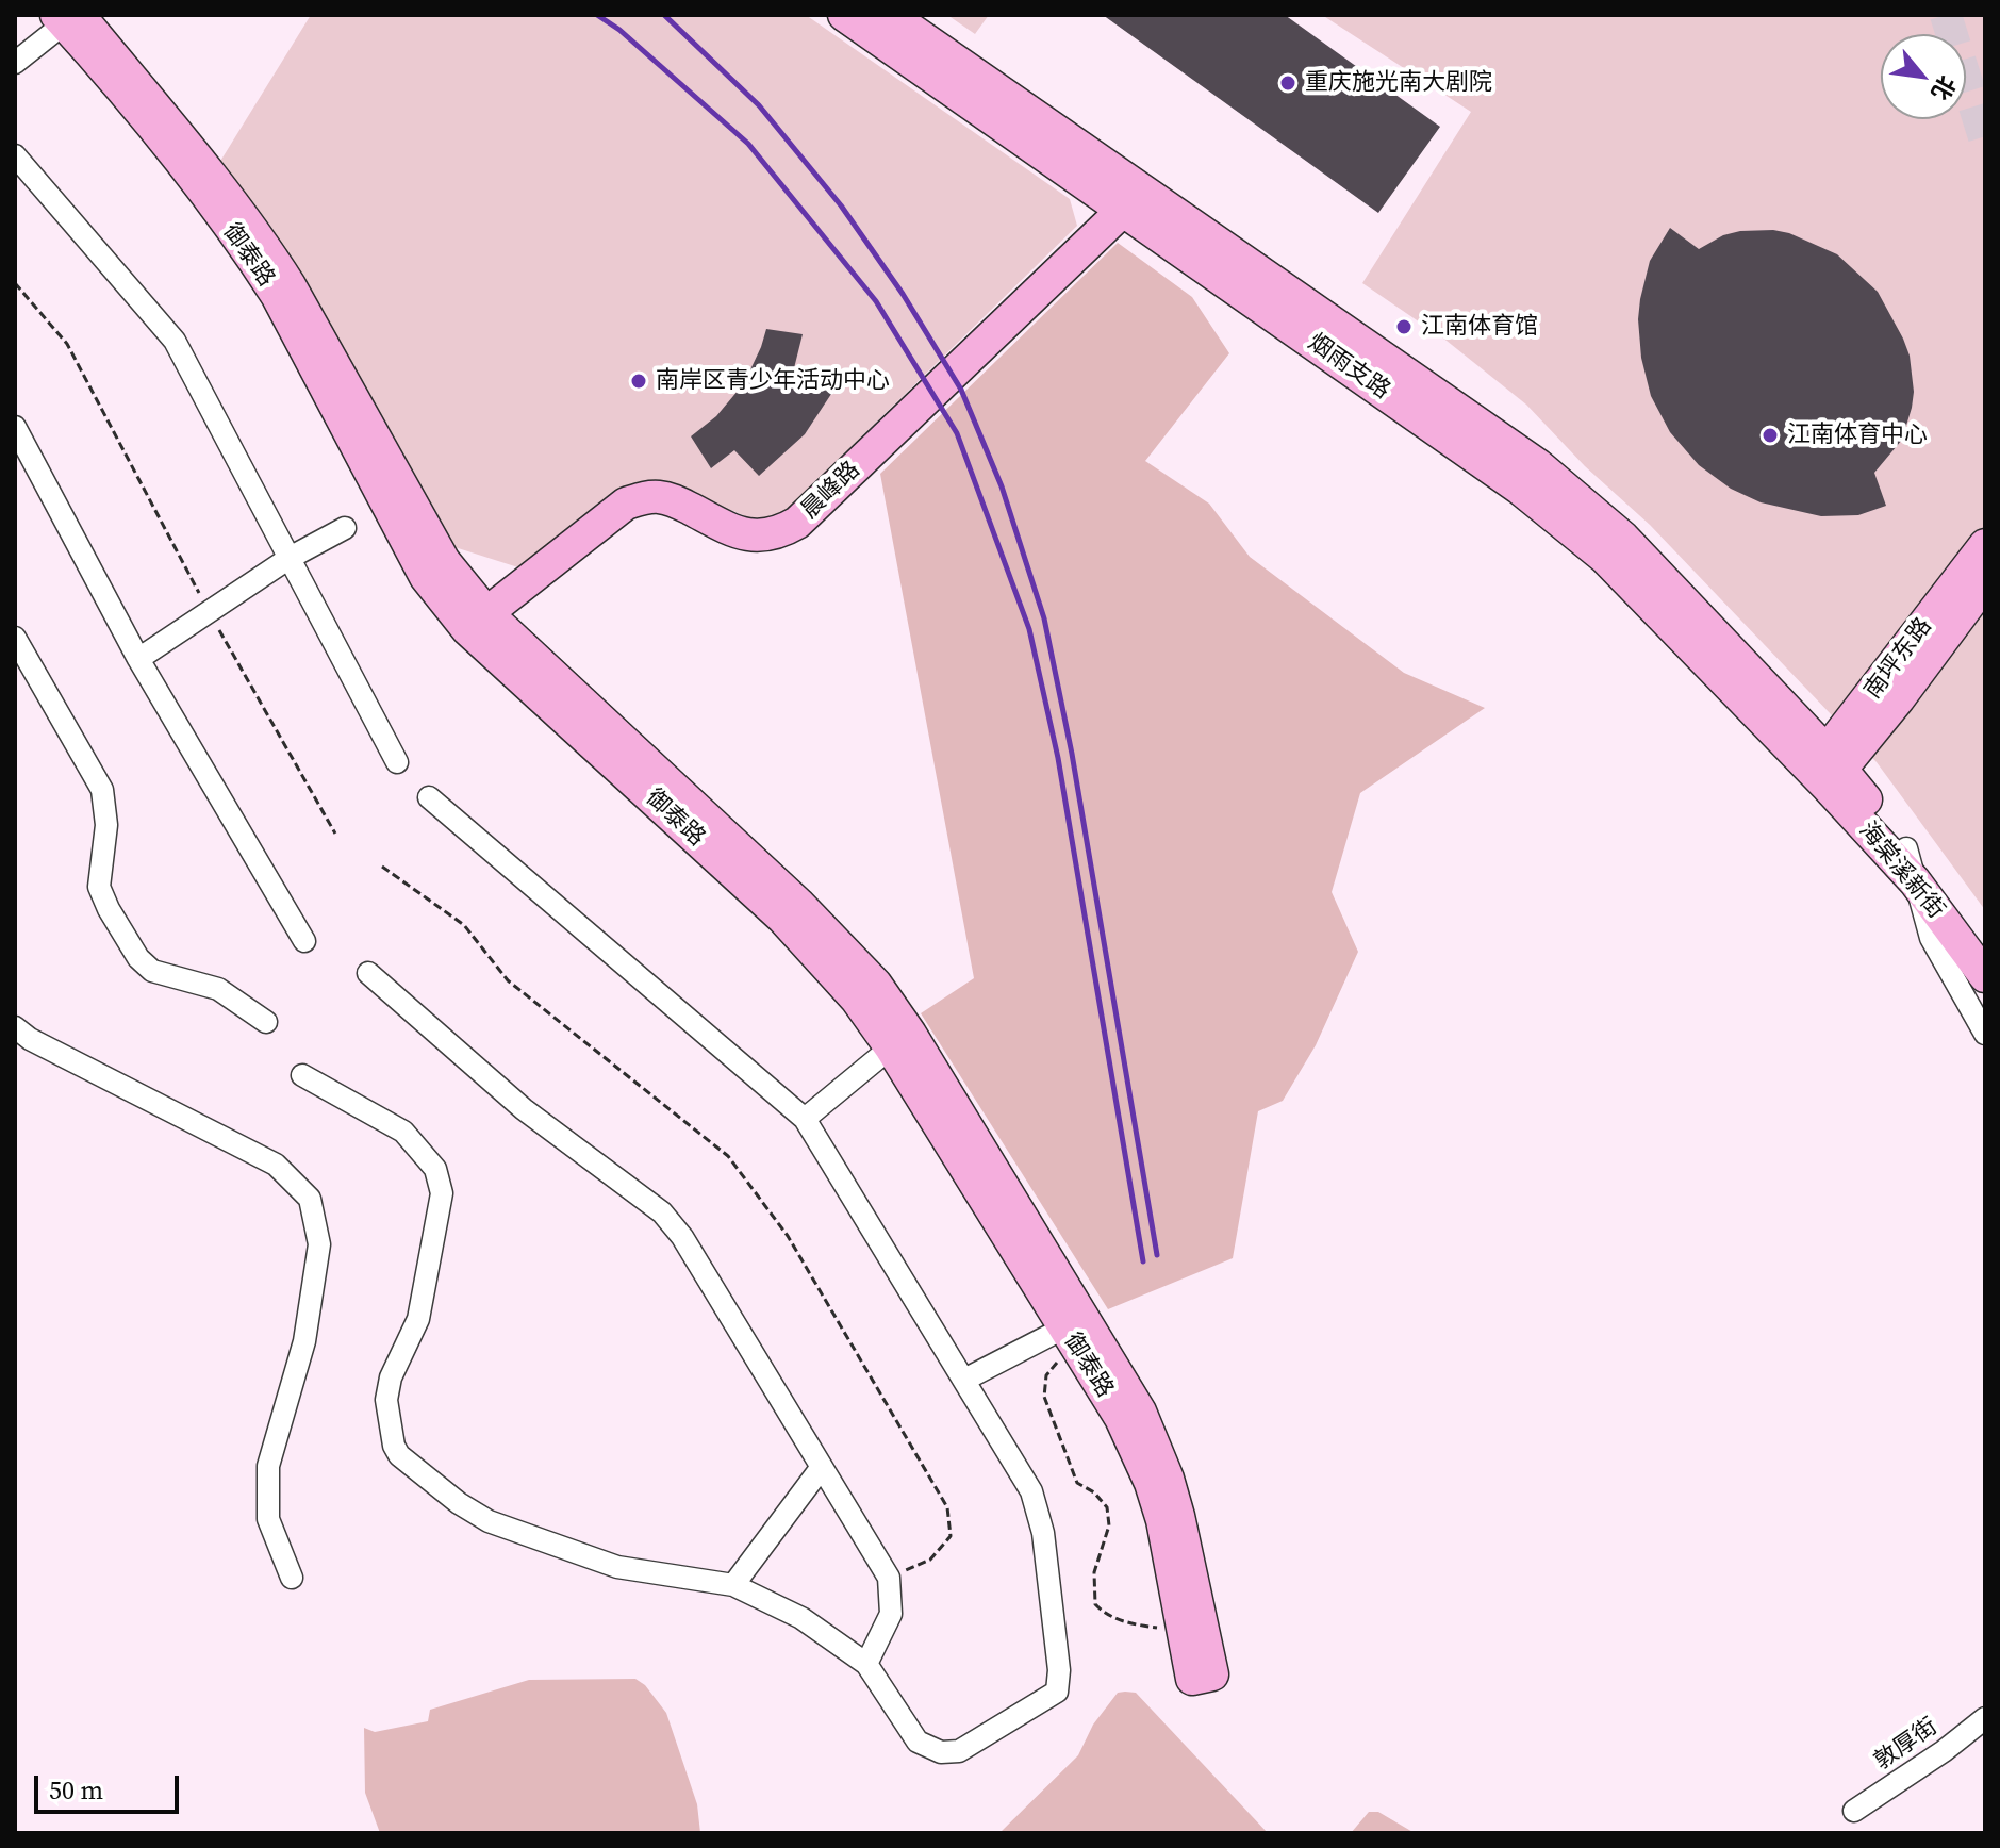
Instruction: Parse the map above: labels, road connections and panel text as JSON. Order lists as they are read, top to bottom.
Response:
{
  "streets": {
    "street": [
      "御泰路",
      "烟雨支路",
      "晨峰路",
      "南坪东路",
      "海棠溪新街",
      "敦厚街"
    ]
  },
  "crossings": [
    ["御泰路", "晨峰路"],
    ["烟雨支路", "晨峰路"],
    ["烟雨支路", "南坪东路"],
    ["烟雨支路", "海棠溪新街"],
    ["南坪东路", "海棠溪新街"]
  ],
  "places": [
    "重庆施光南大剧院",
    "江南体育馆",
    "南岸区青少年活动中心",
    "江南体育中心"
  ],
  "scale_bar": "50 m",
  "north": "bottom right"
}
